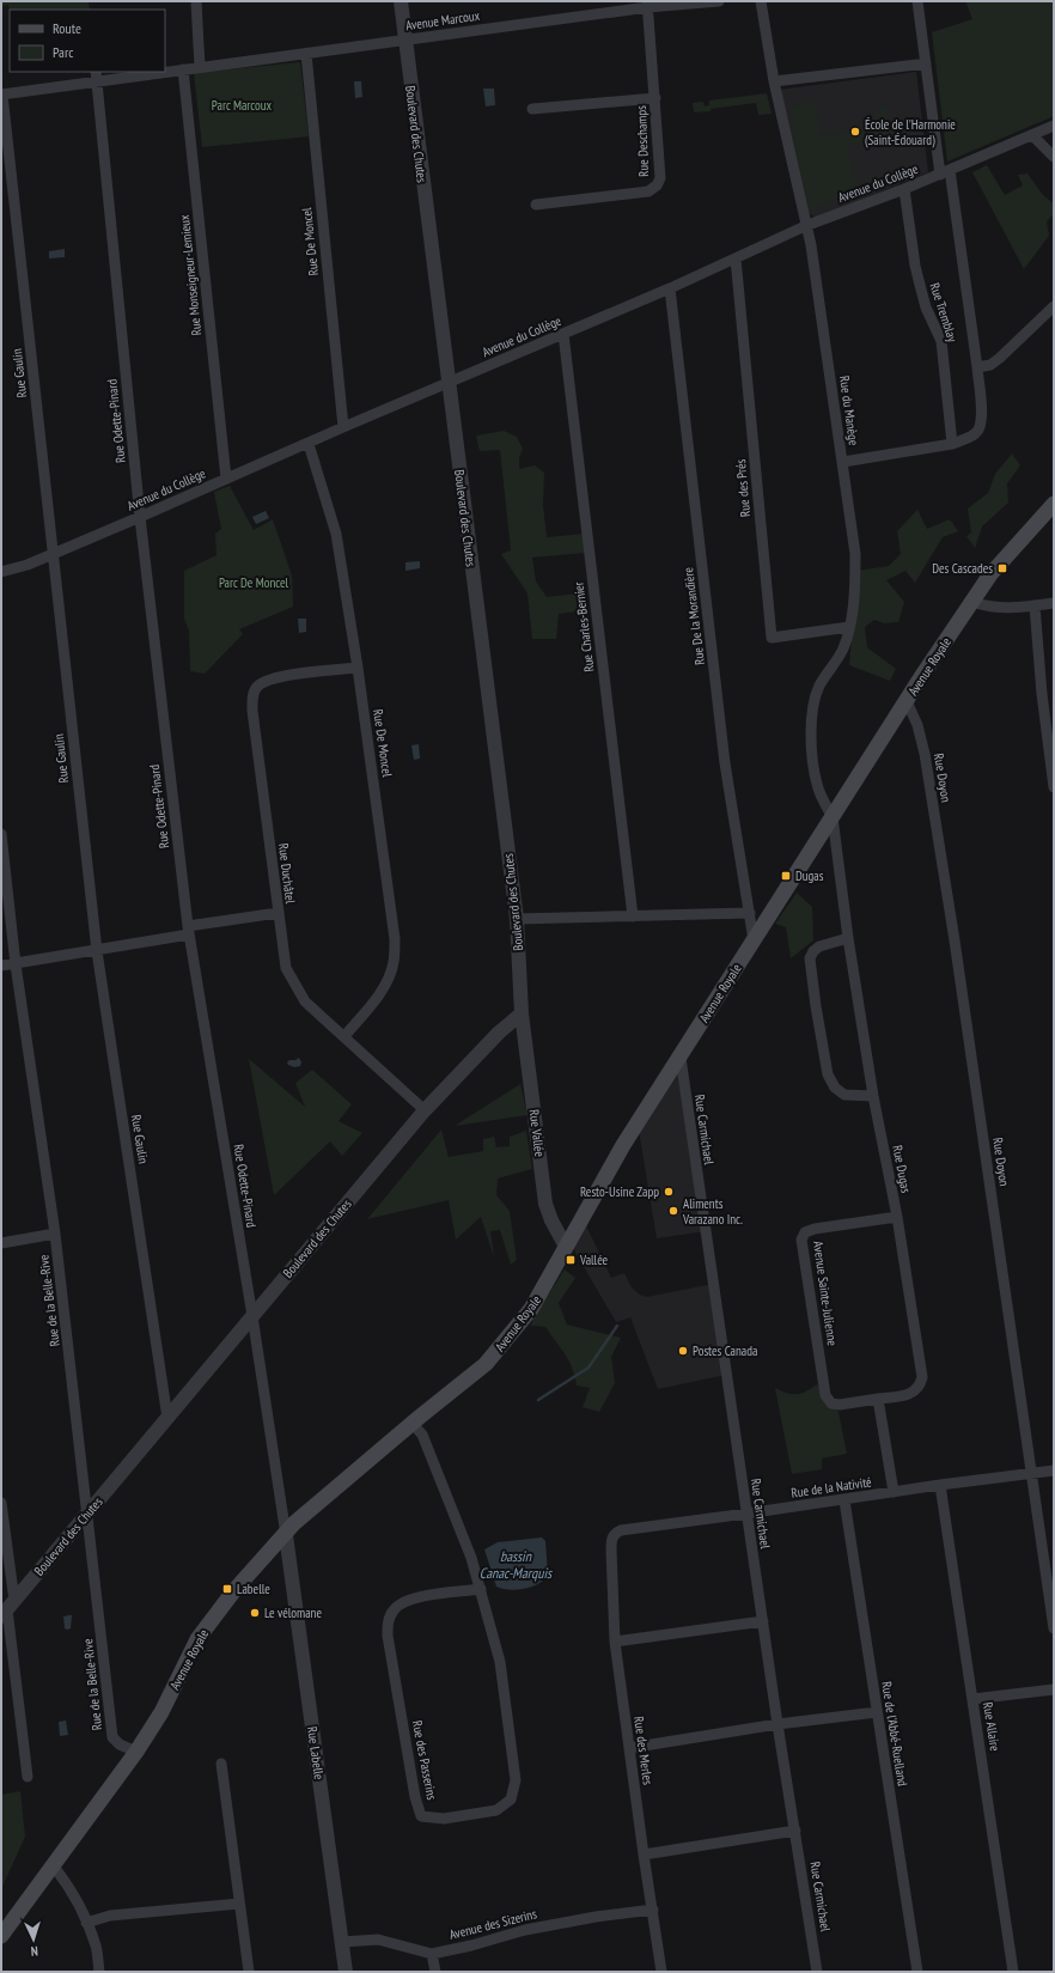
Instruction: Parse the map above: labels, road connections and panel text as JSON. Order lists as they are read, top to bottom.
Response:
{
  "streets": {
    "main road": ["Avenue Royale"],
    "street": [
      "Avenue Marcoux",
      "Boulevard des Chutes",
      "Rue Deschamps",
      "Avenue du Collège",
      "Rue De Moncel",
      "Rue Monseigneur-Lemieux",
      "Rue Tremblay",
      "Rue Gaulin",
      "Rue du Manège",
      "Rue Odette-Pinard",
      "Rue des Prés",
      "Rue De la Morandière",
      "Rue Charles-Bernier",
      "Rue Doyon",
      "Rue Duchâtel",
      "Rue Carmichael",
      "Rue Vallée",
      "Rue Dugas",
      "Avenue Sainte-Julienne",
      "Rue de la Belle-Rive",
      "Rue de la Nativité",
      "Rue Allaire",
      "Rue de l'Abbé-Ruelland",
      "Rue des Merles",
      "Rue Labelle",
      "Rue des Passerins",
      "Avenue des Sizerins"
    ]
  },
  "crossings": [
    ["Avenue Marcoux", "Boulevard des Chutes"],
    ["Avenue Marcoux", "Rue Deschamps"],
    ["Avenue Marcoux", "Rue De Moncel"],
    ["Avenue Marcoux", "Rue Monseigneur-Lemieux"],
    ["Avenue Marcoux", "Rue Gaulin"],
    ["Avenue Marcoux", "Rue Odette-Pinard"],
    ["Boulevard des Chutes", "Avenue du Collège"],
    ["Boulevard des Chutes", "Rue Gaulin"],
    ["Boulevard des Chutes", "Rue Odette-Pinard"],
    ["Boulevard des Chutes", "Rue Duchâtel"],
    ["Boulevard des Chutes", "Rue Vallée"],
    ["Boulevard des Chutes", "Rue de la Belle-Rive"],
    ["Avenue du Collège", "Rue De Moncel"],
    ["Avenue du Collège", "Rue Monseigneur-Lemieux"],
    ["Avenue du Collège", "Rue Tremblay"],
    ["Avenue du Collège", "Rue Gaulin"],
    ["Avenue du Collège", "Rue du Manège"],
    ["Avenue du Collège", "Rue Odette-Pinard"],
    ["Avenue du Collège", "Rue des Prés"],
    ["Avenue du Collège", "Rue De la Morandière"],
    ["Avenue du Collège", "Rue Charles-Bernier"],
    ["Rue De Moncel", "Rue Duchâtel"],
    ["Rue du Manège", "Rue des Prés"],
    ["Rue du Manège", "Avenue Royale"],
    ["Rue du Manège", "Rue Dugas"],
    ["Rue Odette-Pinard", "Avenue Royale"],
    ["Rue Odette-Pinard", "Rue Labelle"],
    ["Rue De la Morandière", "Avenue Royale"],
    ["Avenue Royale", "Rue Doyon"],
    ["Avenue Royale", "Rue Carmichael"],
    ["Avenue Royale", "Rue Vallée"],
    ["Avenue Royale", "Rue Dugas"],
    ["Avenue Royale", "Rue de la Belle-Rive"],
    ["Avenue Royale", "Rue Labelle"],
    ["Avenue Royale", "Rue des Passerins"],
    ["Rue Doyon", "Rue de la Nativité"],
    ["Rue Carmichael", "Rue de la Nativité"],
    ["Rue Dugas", "Avenue Sainte-Julienne"],
    ["Rue de la Nativité", "Rue Allaire"],
    ["Rue de la Nativité", "Rue de l'Abbé-Ruelland"],
    ["Rue de la Nativité", "Rue des Merles"],
    ["Rue des Merles", "Avenue des Sizerins"],
    ["Rue Labelle", "Avenue des Sizerins"]
  ],
  "water": ["bassin Canac-Marquis"],
  "parks": ["Parc Marcoux", "Parc De Moncel"],
  "places": {
    "other": [
      "École de l'Harmonie (Saint-Édouard)",
      "Resto-Usine Zapp",
      "Aliments Varazano Inc.",
      "Postes Canada",
      "Le vélomane"
    ],
    "transit": [
      "Des Cascades",
      "Dugas",
      "Vallée",
      "Labelle"
    ]
  },
  "legend": ["Route", "Parc"],
  "north": "bottom"
}
